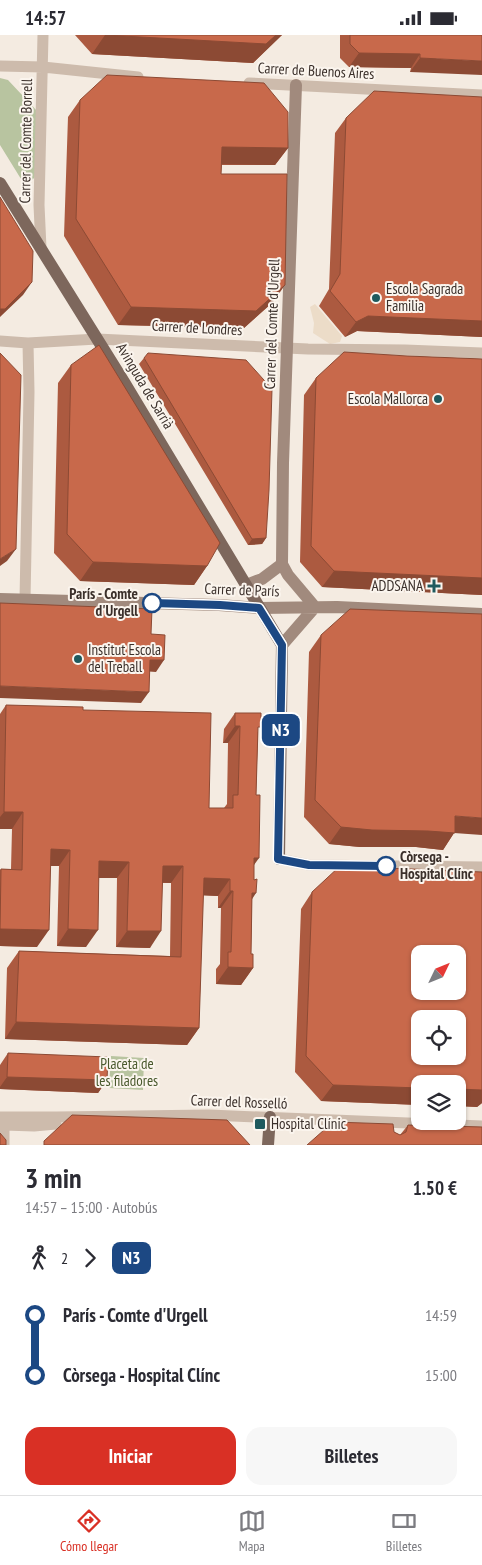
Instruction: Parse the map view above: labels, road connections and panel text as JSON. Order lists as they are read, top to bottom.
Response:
{
  "streets": {
    "main road": ["Carrer del Comte d'Urgell", "Avinguda de Sarrià", "Carrer de París"],
    "street": [
      "Carrer de Buenos Aires",
      "Carrer del Comte Borrell",
      "Carrer de Londres",
      "Carrer del Rosselló"
    ]
  },
  "crossings": [
    ["Carrer de Buenos Aires", "Carrer del Comte d'Urgell"],
    ["Carrer del Comte Borrell", "Avinguda de Sarrià"],
    ["Carrer del Comte d'Urgell", "Carrer de Londres"],
    ["Carrer de Londres", "Avinguda de Sarrià"],
    ["Avinguda de Sarrià", "Carrer de París"]
  ],
  "parks": ["Placeta de les filadores"],
  "places": {
    "other": [
      "Escola Sagrada Familia",
      "Escola Mallorca",
      "París - Comte d'Urgell",
      "Institut Escola del Treball",
      "Còrsega - Hospital Clínc"
    ],
    "health": ["ADDSANA"],
    "transit": ["Hospital Clínic"]
  },
  "lines": ["bus line N3"],
  "north": "top right",
  "page": {
    "status": "14:57",
    "on_map": "N3",
    "heading": ["3 min", "14:57 – 15:00 · Autobús", "1.50 €"],
    "legs": ["2", "N3"],
    "list": [
      {
        "name": "París - Comte d'Urgell",
        "value": "14:59"
      },
      {
        "name": "Còrsega - Hospital Clínc",
        "value": "15:00"
      }
    ],
    "buttons": ["Iniciar", "Billetes"],
    "tabs": ["Cómo llegar", "Mapa", "Billetes"]
  }
}
